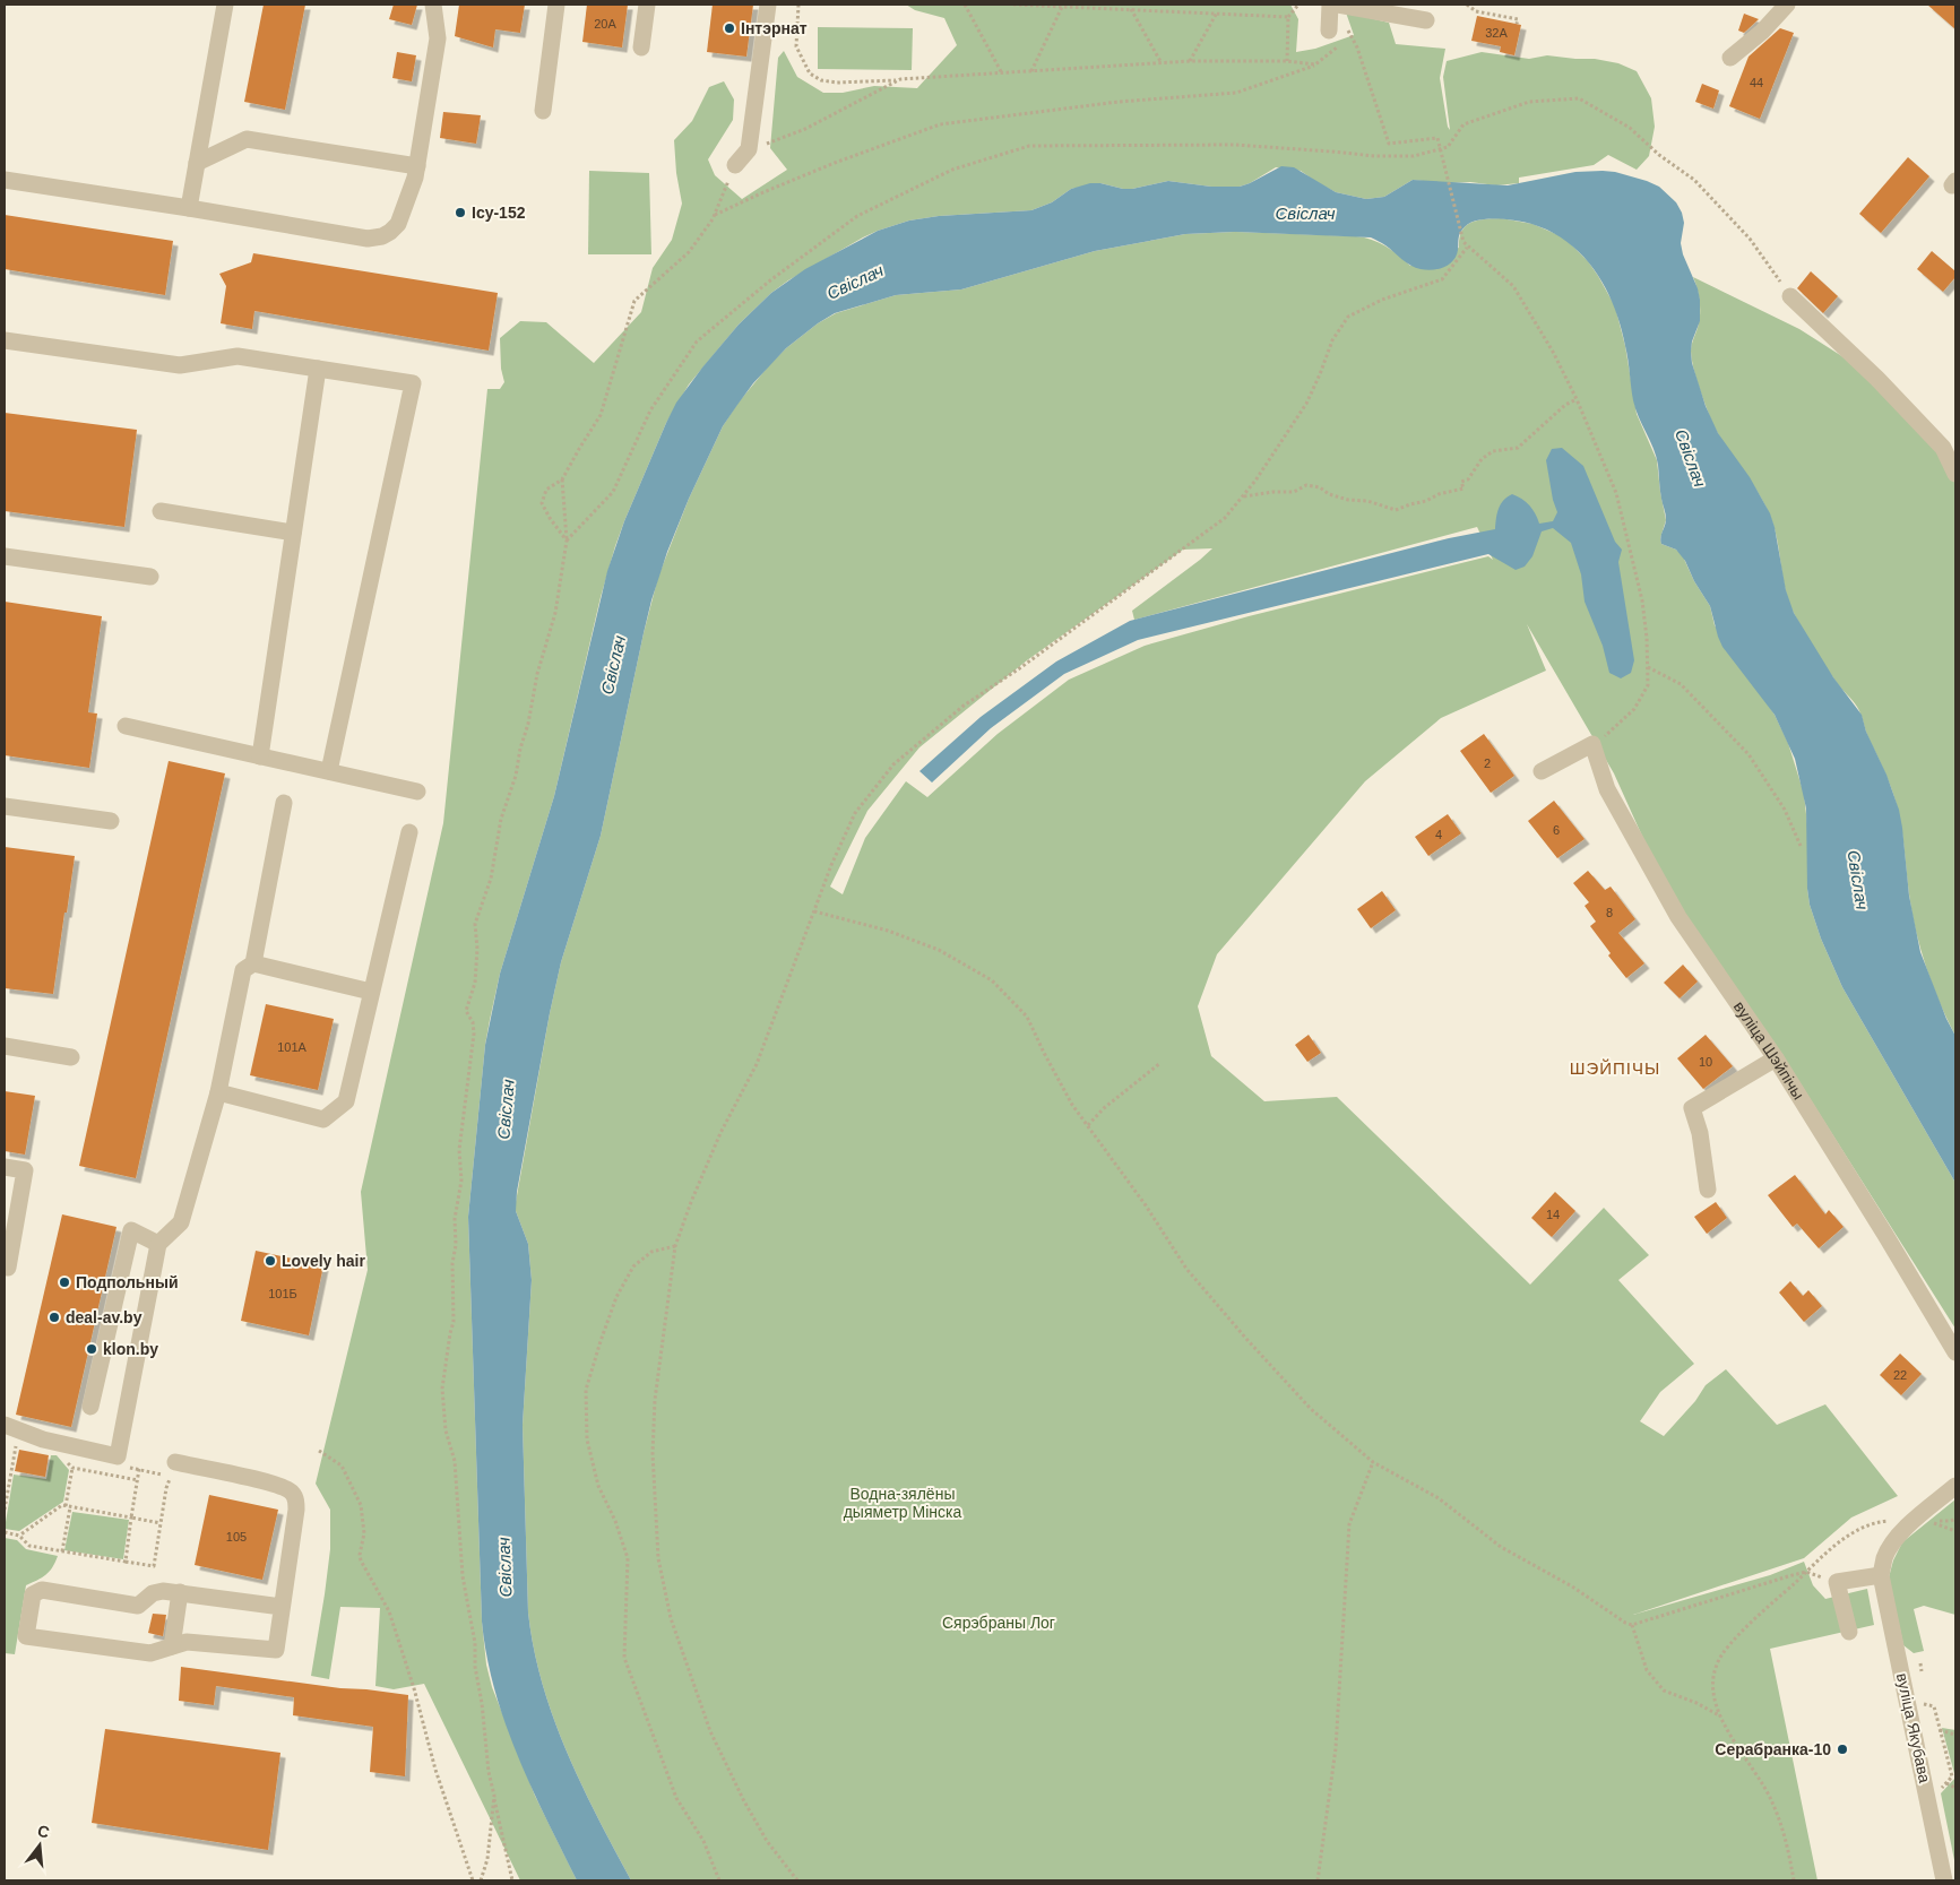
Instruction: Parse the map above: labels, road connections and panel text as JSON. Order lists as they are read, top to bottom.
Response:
{
  "streets": {
    "street": ["вуліца Шэйпічы", "вуліца Якубава"]
  },
  "districts": ["ШЭЙПІЧЫ"],
  "water": ["Свіслач"],
  "parks": ["Водна-зялёны дыяметр Мінска", "Сярэбраны Лог"],
  "places": [
    "Інтэрнат",
    "Ісу-152",
    "Lovely hair",
    "Подпольный",
    "deal-av.by",
    "klon.by",
    "Серабранка-10"
  ],
  "house_numbers": [
    "20А",
    "32А",
    "44",
    "2",
    "6",
    "4",
    "8",
    "101А",
    "10",
    "14",
    "101Б",
    "22",
    "105"
  ],
  "north": "top"
}
